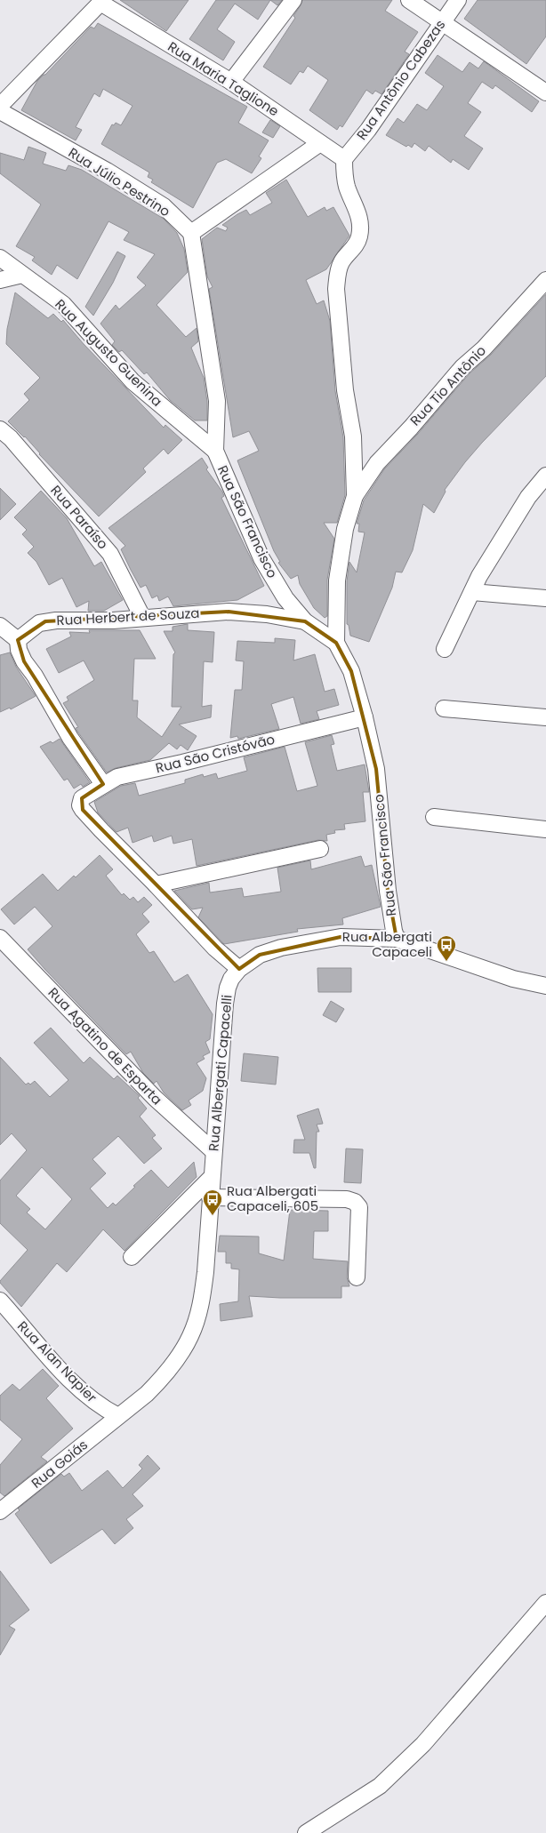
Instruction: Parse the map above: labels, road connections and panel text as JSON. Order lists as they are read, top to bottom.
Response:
{
  "streets": {
    "street": [
      "Rua Maria Taglione",
      "Rua Antônio Cabezas",
      "Rua Júlio Pestrino",
      "Rua Augusto Guenina",
      "Rua Tio Antônio",
      "Rua Paraíso",
      "Rua São Francisco",
      "Rua Herbert de Souza",
      "Rua São Cristóvão",
      "Rua Agatino de Esparta",
      "Rua Albergati Capacelli",
      "Rua Alan Napier",
      "Rua Goiás"
    ]
  },
  "crossings": [
    ["Rua Maria Taglione", "Rua Antônio Cabezas"],
    ["Rua Júlio Pestrino", "Rua São Francisco"],
    ["Rua Augusto Guenina", "Rua São Francisco"],
    ["Rua Paraíso", "Rua Herbert de Souza"],
    ["Rua São Francisco", "Rua Herbert de Souza"],
    ["Rua São Francisco", "Rua São Cristóvão"],
    ["Rua São Francisco", "Rua Albergati Capacelli"],
    ["Rua Agatino de Esparta", "Rua Albergati Capacelli"],
    ["Rua Albergati Capacelli", "Rua Alan Napier"],
    ["Rua Albergati Capacelli", "Rua Goiás"],
    ["Rua Alan Napier", "Rua Goiás"]
  ],
  "places": {
    "bus stop": ["Rua Albergati Capaceli", "Rua Albergati Capaceli, 605"]
  }
}
